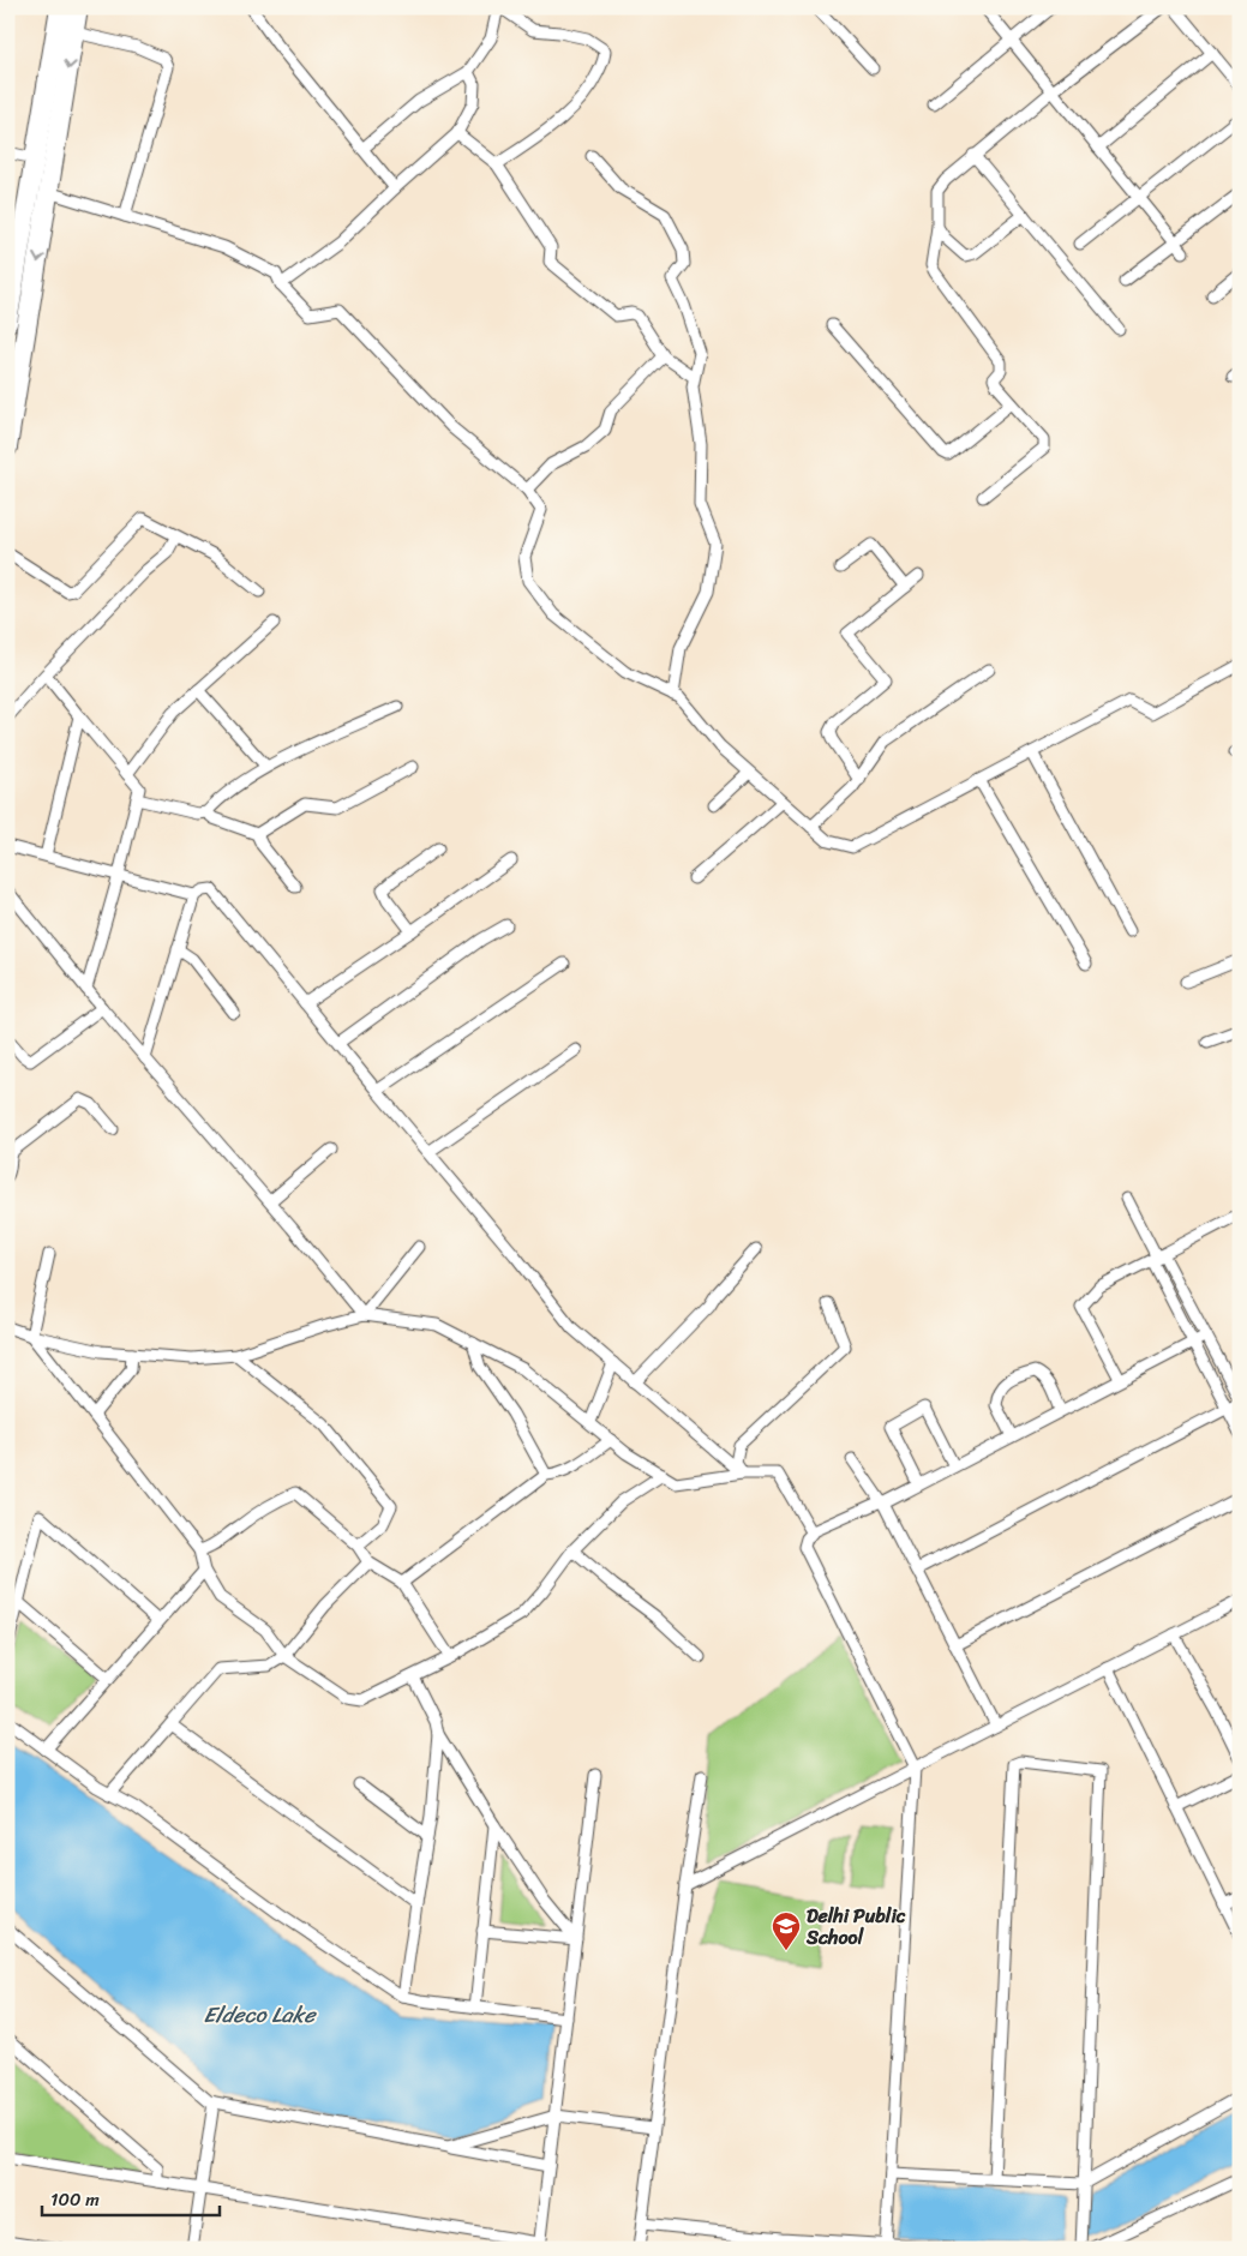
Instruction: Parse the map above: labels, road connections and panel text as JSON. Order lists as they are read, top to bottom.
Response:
{
  "water": ["Eldeco Lake"],
  "places": {
    "school or university": ["Delhi Public School"]
  },
  "scale_bar": "100 m"
}
